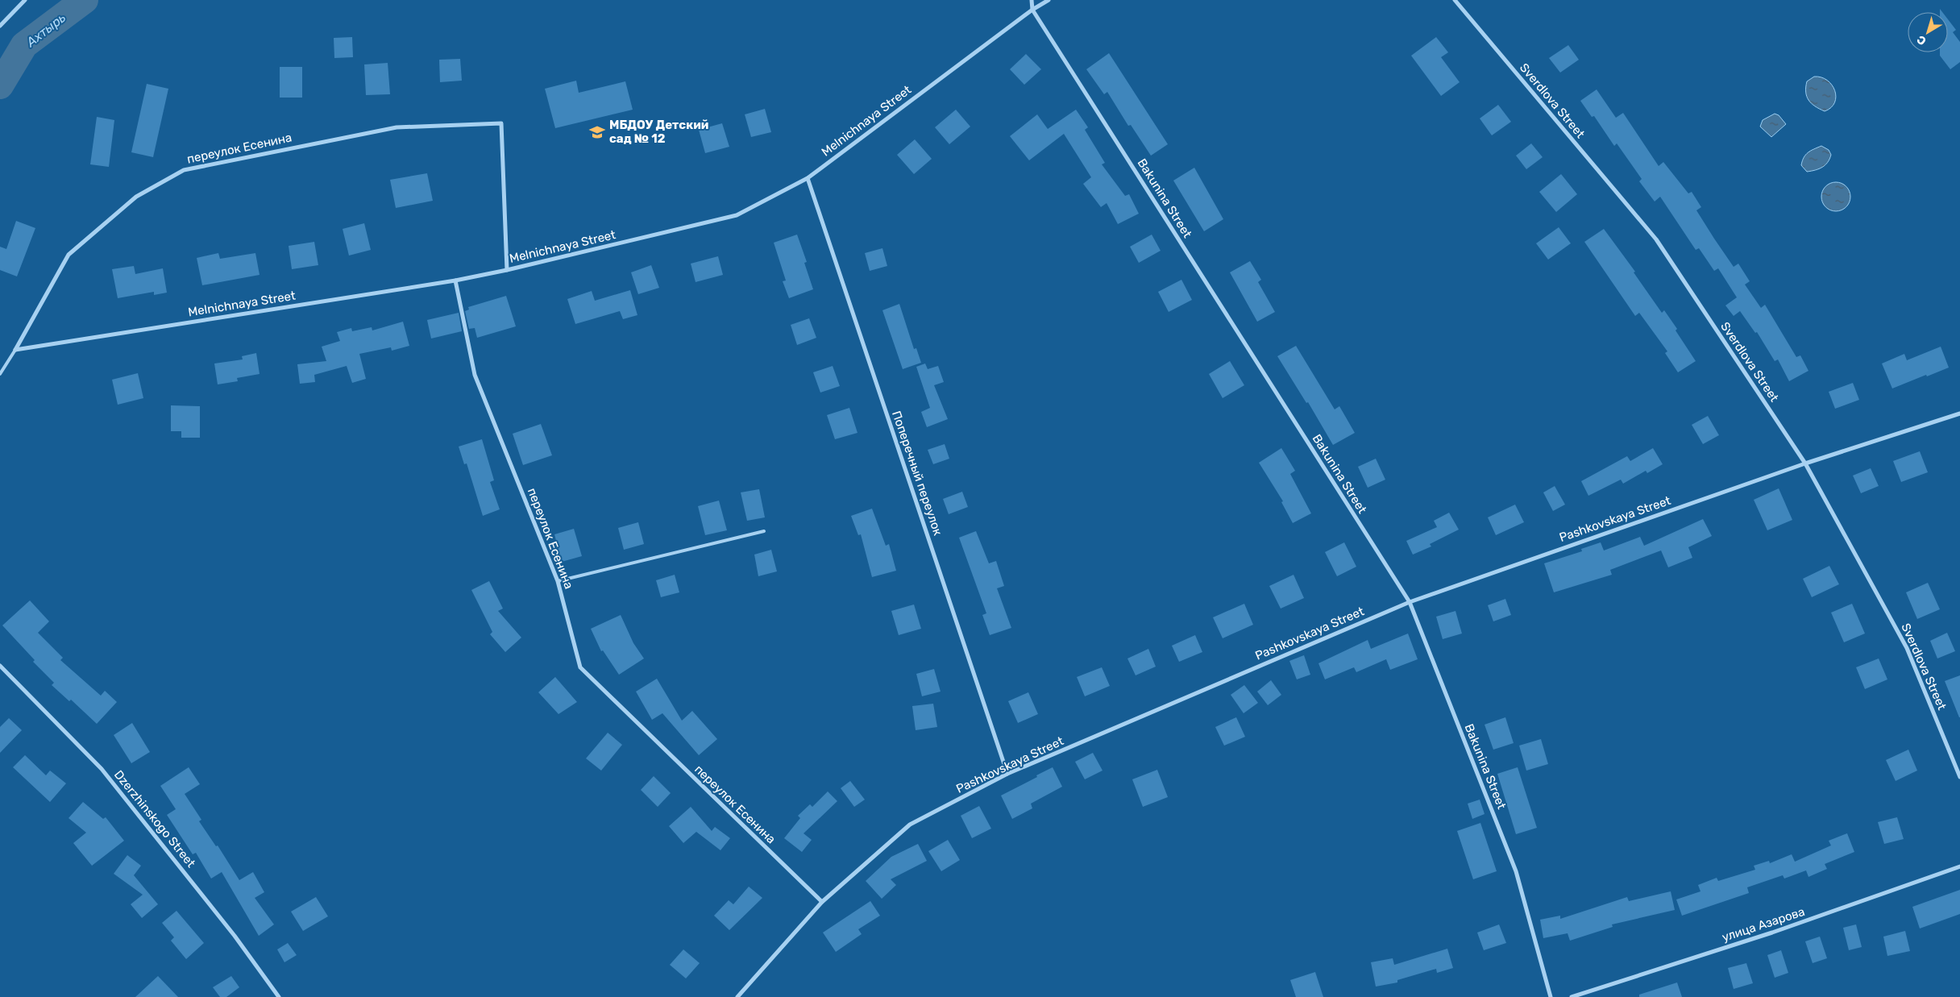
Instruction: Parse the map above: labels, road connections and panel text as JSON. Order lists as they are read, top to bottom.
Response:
{
  "streets": {
    "street": [
      "Sverdlova Street",
      "Melnichnaya Street",
      "переулок Есенина",
      "Bakunina Street",
      "Поперечный переулок",
      "Pashkovskaya Street",
      "Dzerzhinskogo Street",
      "улица Азарова"
    ]
  },
  "crossings": [
    ["Sverdlova Street", "Pashkovskaya Street"],
    ["Melnichnaya Street", "переулок Есенина"],
    ["Melnichnaya Street", "Bakunina Street"],
    ["Melnichnaya Street", "Поперечный переулок"],
    ["переулок Есенина", "Pashkovskaya Street"],
    ["Bakunina Street", "Pashkovskaya Street"],
    ["Поперечный переулок", "Pashkovskaya Street"]
  ],
  "water": ["Ахтырь"],
  "places": {
    "school or university": ["МБДОУ Детский сад № 12"]
  },
  "north": "bottom left"
}
